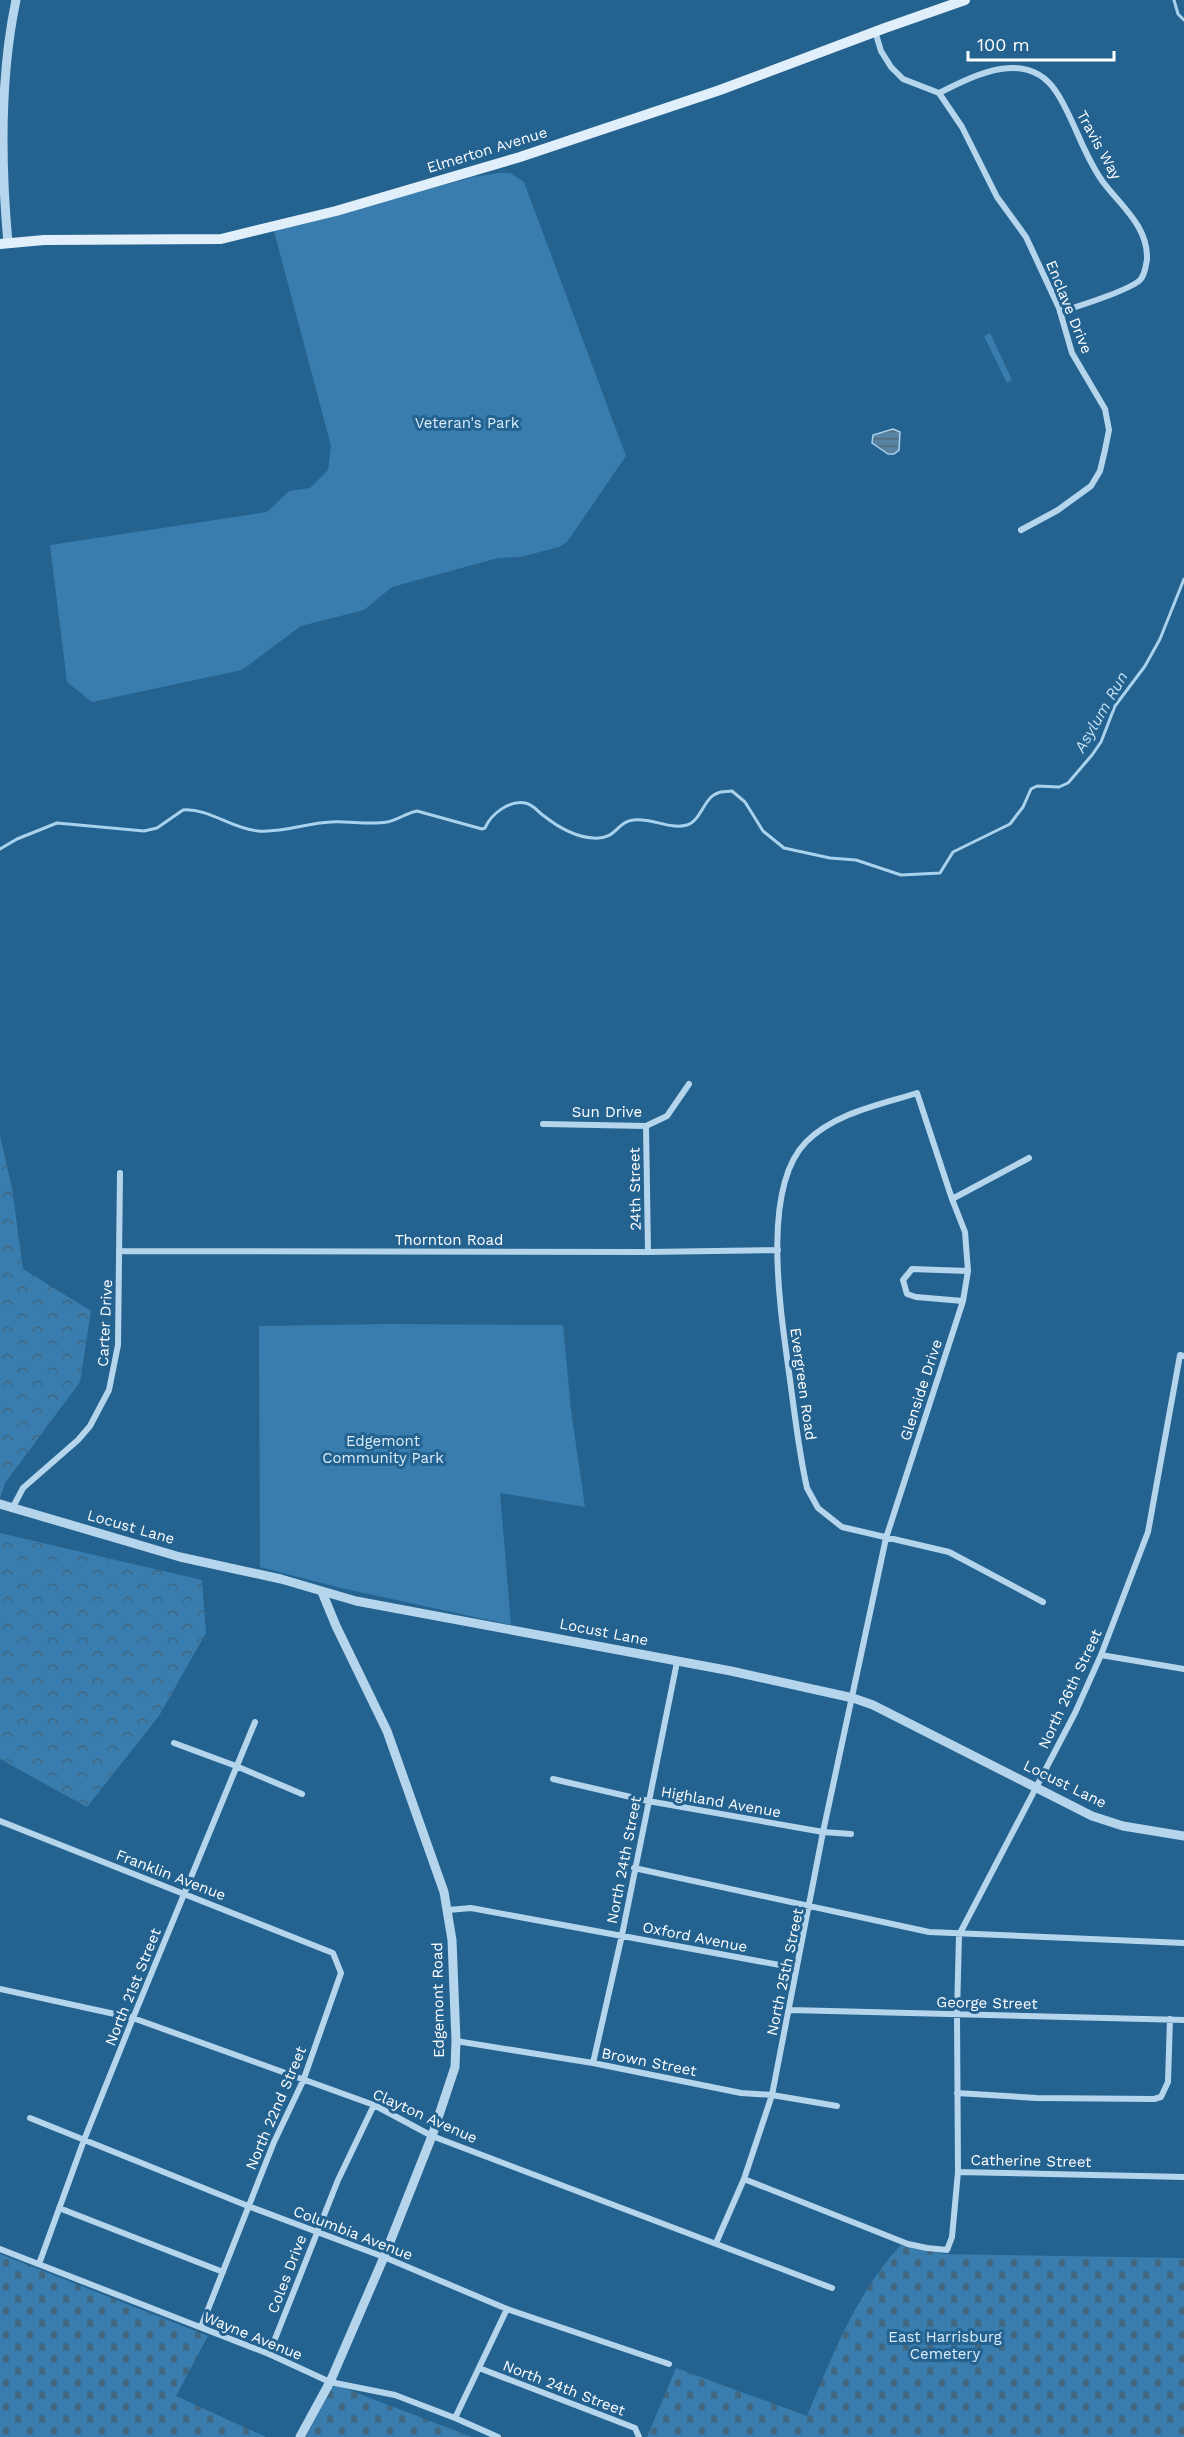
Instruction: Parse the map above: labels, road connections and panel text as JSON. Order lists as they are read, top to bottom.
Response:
{
  "streets": {
    "main road": ["Elmerton Avenue"],
    "street": [
      "Travis Way",
      "Enclave Drive",
      "Sun Drive",
      "24th Street",
      "Thornton Road",
      "Carter Drive",
      "Evergreen Road",
      "Glenside Drive",
      "Locust Lane",
      "North 26th Street",
      "Highland Avenue",
      "North 24th Street",
      "Franklin Avenue",
      "Oxford Avenue",
      "North 25th Street",
      "North 21st Street",
      "Edgemont Road",
      "George Street",
      "Brown Street",
      "North 22nd Street",
      "Clayton Avenue",
      "Catherine Street",
      "Columbia Avenue",
      "Coles Drive",
      "Wayne Avenue"
    ]
  },
  "crossings": [
    ["Travis Way", "Enclave Drive"],
    ["Sun Drive", "24th Street"],
    ["24th Street", "Thornton Road"],
    ["Thornton Road", "Carter Drive"],
    ["Thornton Road", "Evergreen Road"],
    ["Carter Drive", "Locust Lane"],
    ["Evergreen Road", "Glenside Drive"],
    ["Glenside Drive", "Locust Lane"],
    ["Glenside Drive", "North 25th Street"],
    ["Locust Lane", "North 26th Street"],
    ["Locust Lane", "North 24th Street"],
    ["Locust Lane", "North 25th Street"],
    ["Locust Lane", "Edgemont Road"],
    ["North 26th Street", "George Street"],
    ["North 26th Street", "Catherine Street"],
    ["Highland Avenue", "North 24th Street"],
    ["Highland Avenue", "North 25th Street"],
    ["North 24th Street", "Oxford Avenue"],
    ["North 24th Street", "Brown Street"],
    ["North 24th Street", "Columbia Avenue"],
    ["North 24th Street", "Wayne Avenue"],
    ["Franklin Avenue", "North 21st Street"],
    ["Franklin Avenue", "North 22nd Street"],
    ["Oxford Avenue", "North 25th Street"],
    ["Oxford Avenue", "Edgemont Road"],
    ["North 25th Street", "George Street"],
    ["North 25th Street", "Brown Street"],
    ["North 25th Street", "Clayton Avenue"],
    ["North 25th Street", "Catherine Street"],
    ["North 21st Street", "Clayton Avenue"],
    ["North 21st Street", "Columbia Avenue"],
    ["North 21st Street", "Wayne Avenue"],
    ["Edgemont Road", "Brown Street"],
    ["Edgemont Road", "Clayton Avenue"],
    ["Edgemont Road", "Columbia Avenue"],
    ["Edgemont Road", "Wayne Avenue"],
    ["North 22nd Street", "Clayton Avenue"],
    ["North 22nd Street", "Columbia Avenue"],
    ["North 22nd Street", "Wayne Avenue"],
    ["Clayton Avenue", "Coles Drive"],
    ["Columbia Avenue", "Coles Drive"],
    ["Coles Drive", "Wayne Avenue"]
  ],
  "water": ["Asylum Run"],
  "parks": ["Veteran's Park", "Edgemont Community Park", "East Harrisburg Cemetery"],
  "scale_bar": "100 m"
}
